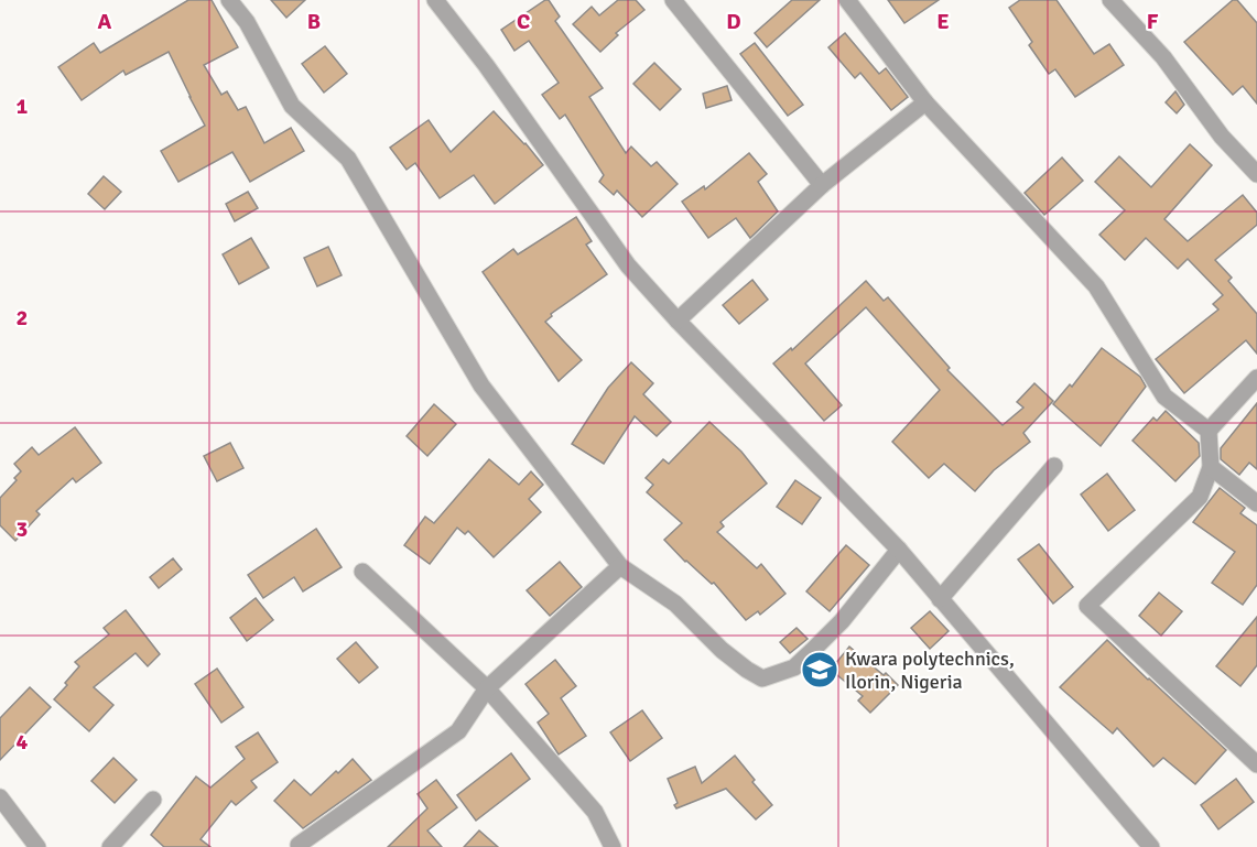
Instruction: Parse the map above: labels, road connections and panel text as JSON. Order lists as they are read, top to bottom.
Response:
{
  "places": {
    "school or university": ["Kwara polytechnics, Ilorin, Nigeria"]
  },
  "grid": {
    "columns": [
      "A",
      "B",
      "C",
      "D",
      "E",
      "F"
    ],
    "rows": [
      "1",
      "2",
      "3",
      "4"
    ]
  }
}
